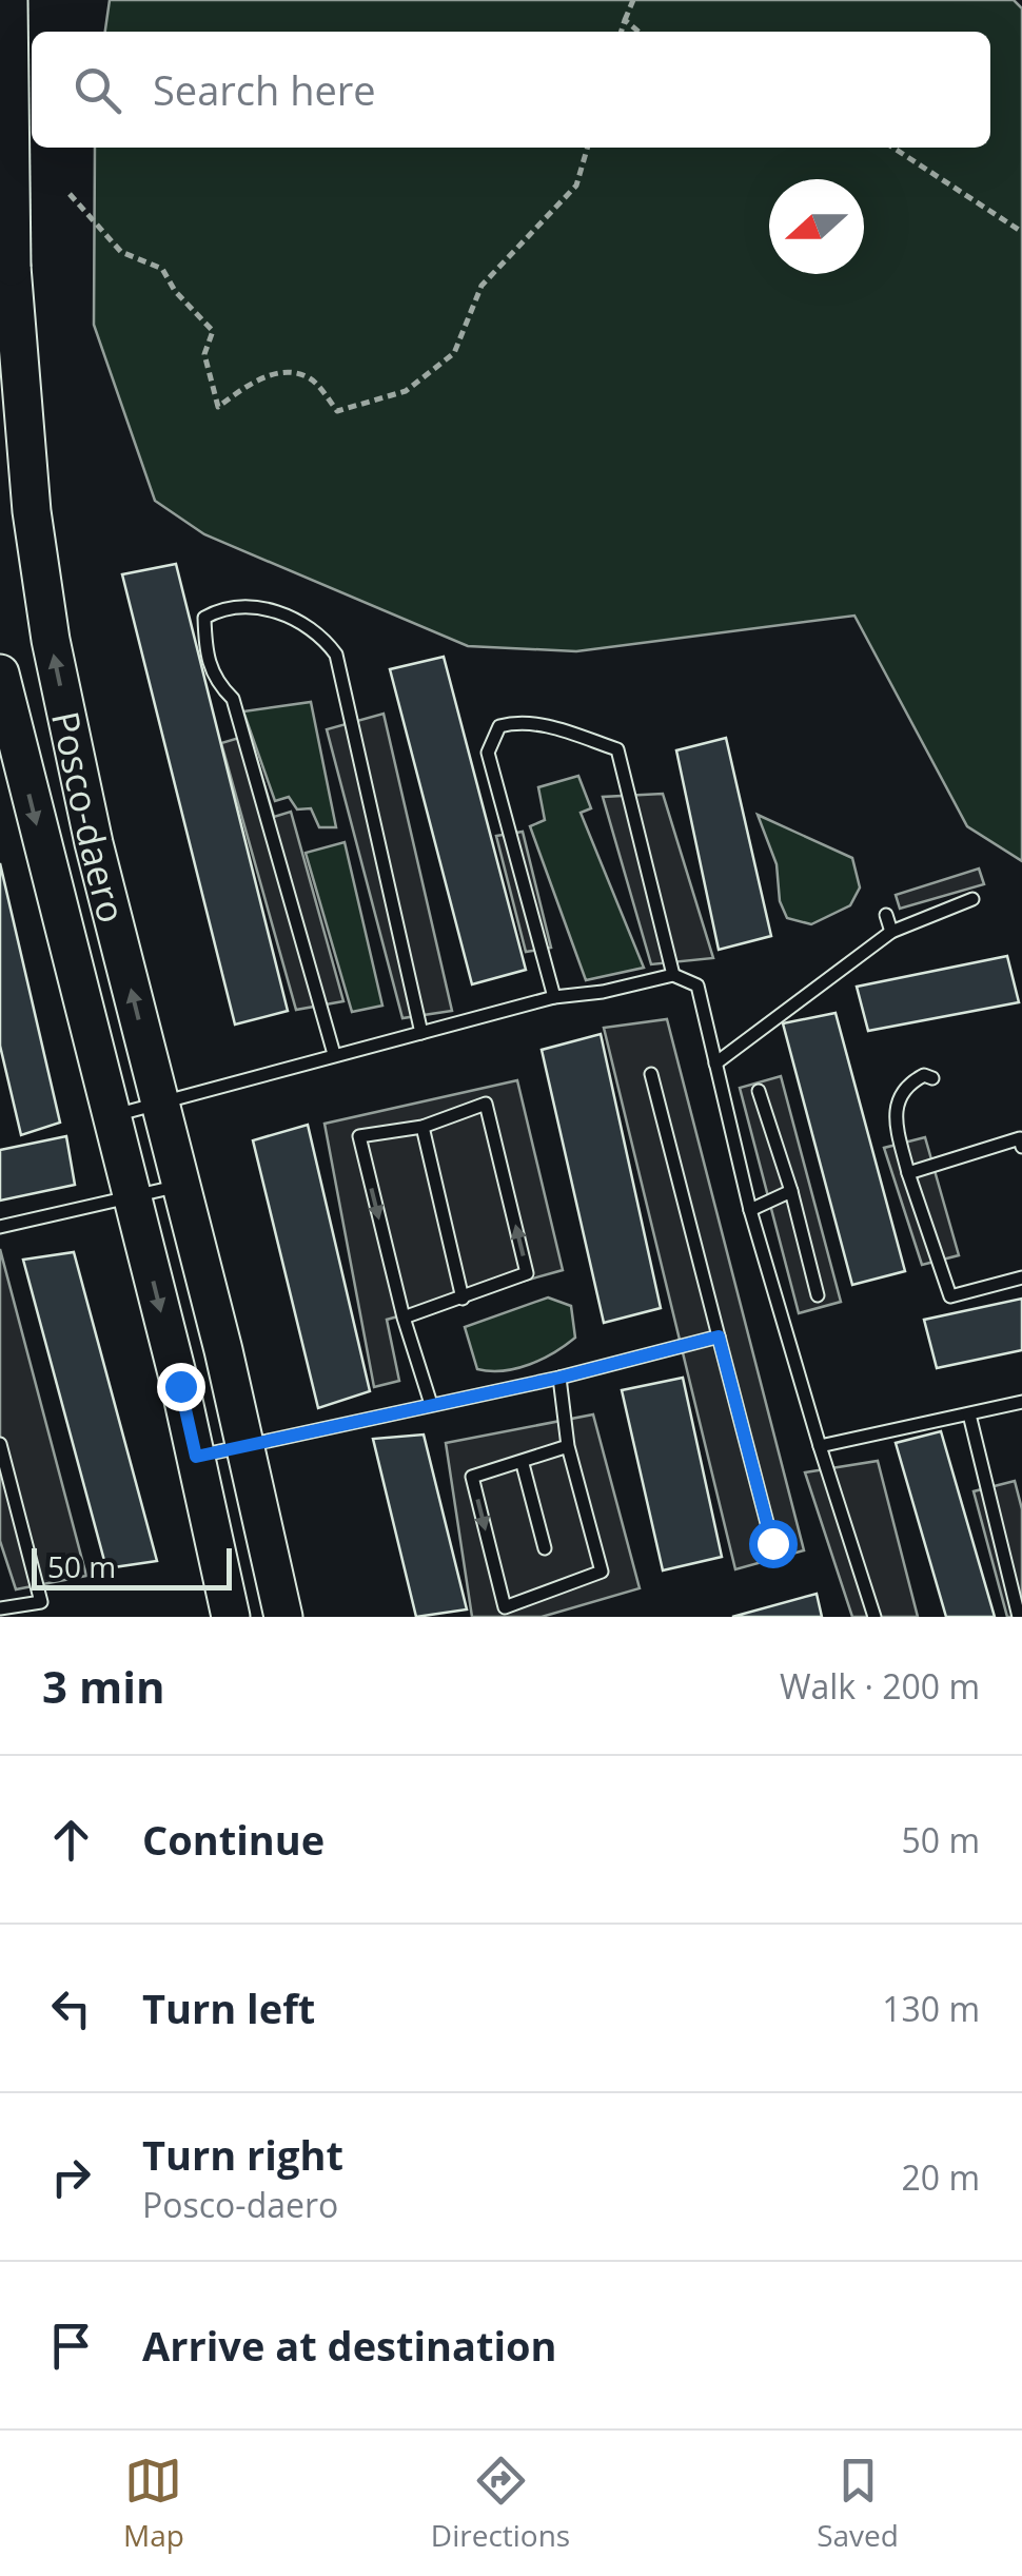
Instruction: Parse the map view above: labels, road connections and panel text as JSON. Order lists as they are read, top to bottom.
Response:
{
  "streets": {
    "main road": ["Posco-daero"]
  },
  "scale_bar": "50 m",
  "north": "left",
  "page": {
    "search": "Search here",
    "scale": "50 m",
    "heading": ["3 min", "Walk · 200 m"],
    "list": [
      ["Continue", "50 m"],
      ["Turn left", "130 m"],
      ["Turn right", "Posco-daero", "20 m"],
      "Arrive at destination"
    ],
    "nav": ["Map", "Directions", "Saved"]
  }
}
